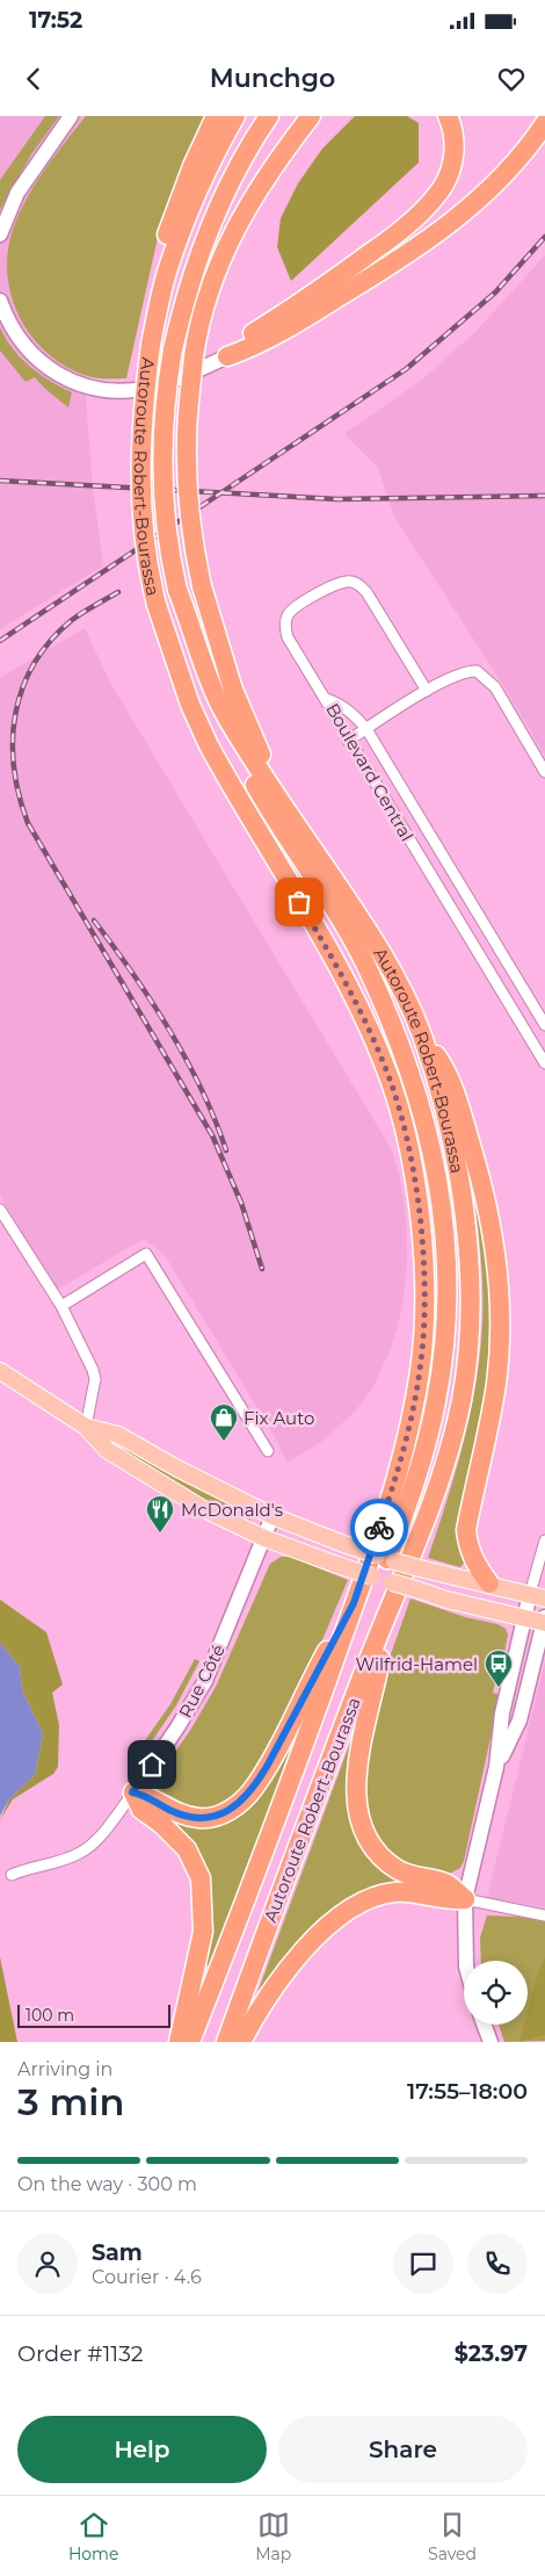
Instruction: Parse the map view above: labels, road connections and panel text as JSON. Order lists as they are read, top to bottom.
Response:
{
  "streets": {
    "highway": ["Autoroute Robert-Bourassa"],
    "street": ["Boulevard Central", "Rue Côté"]
  },
  "places": {
    "shop": ["Fix Auto"],
    "restaurant": ["McDonald's"],
    "bus stop": ["Wilfrid-Hamel"]
  },
  "scale_bar": "100 m",
  "page": {
    "status": "17:52",
    "header": "Munchgo",
    "scale": "100 m",
    "heading": ["3 min", "Arriving in", "17:55–18:00"],
    "panel": [
      "Sam",
      "Courier · 4.6",
      "Order #1132",
      "$23.97"
    ],
    "bar": "On the way · 300 m",
    "buttons": ["Help", "Share"],
    "tabs": ["Home", "Map", "Saved"]
  }
}
